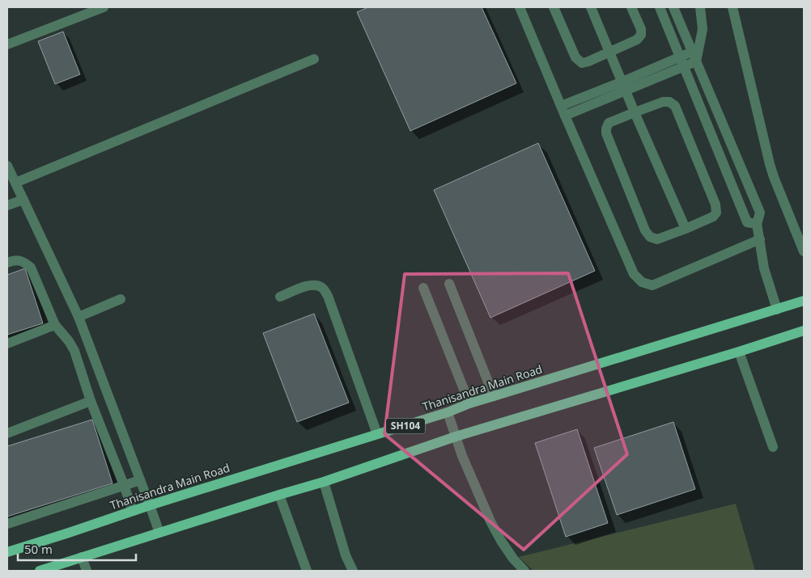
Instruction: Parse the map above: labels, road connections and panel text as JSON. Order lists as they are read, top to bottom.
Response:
{
  "streets": {
    "main road": ["Thanisandra Main Road", "SH104"]
  },
  "scale_bar": "50 m"
}
